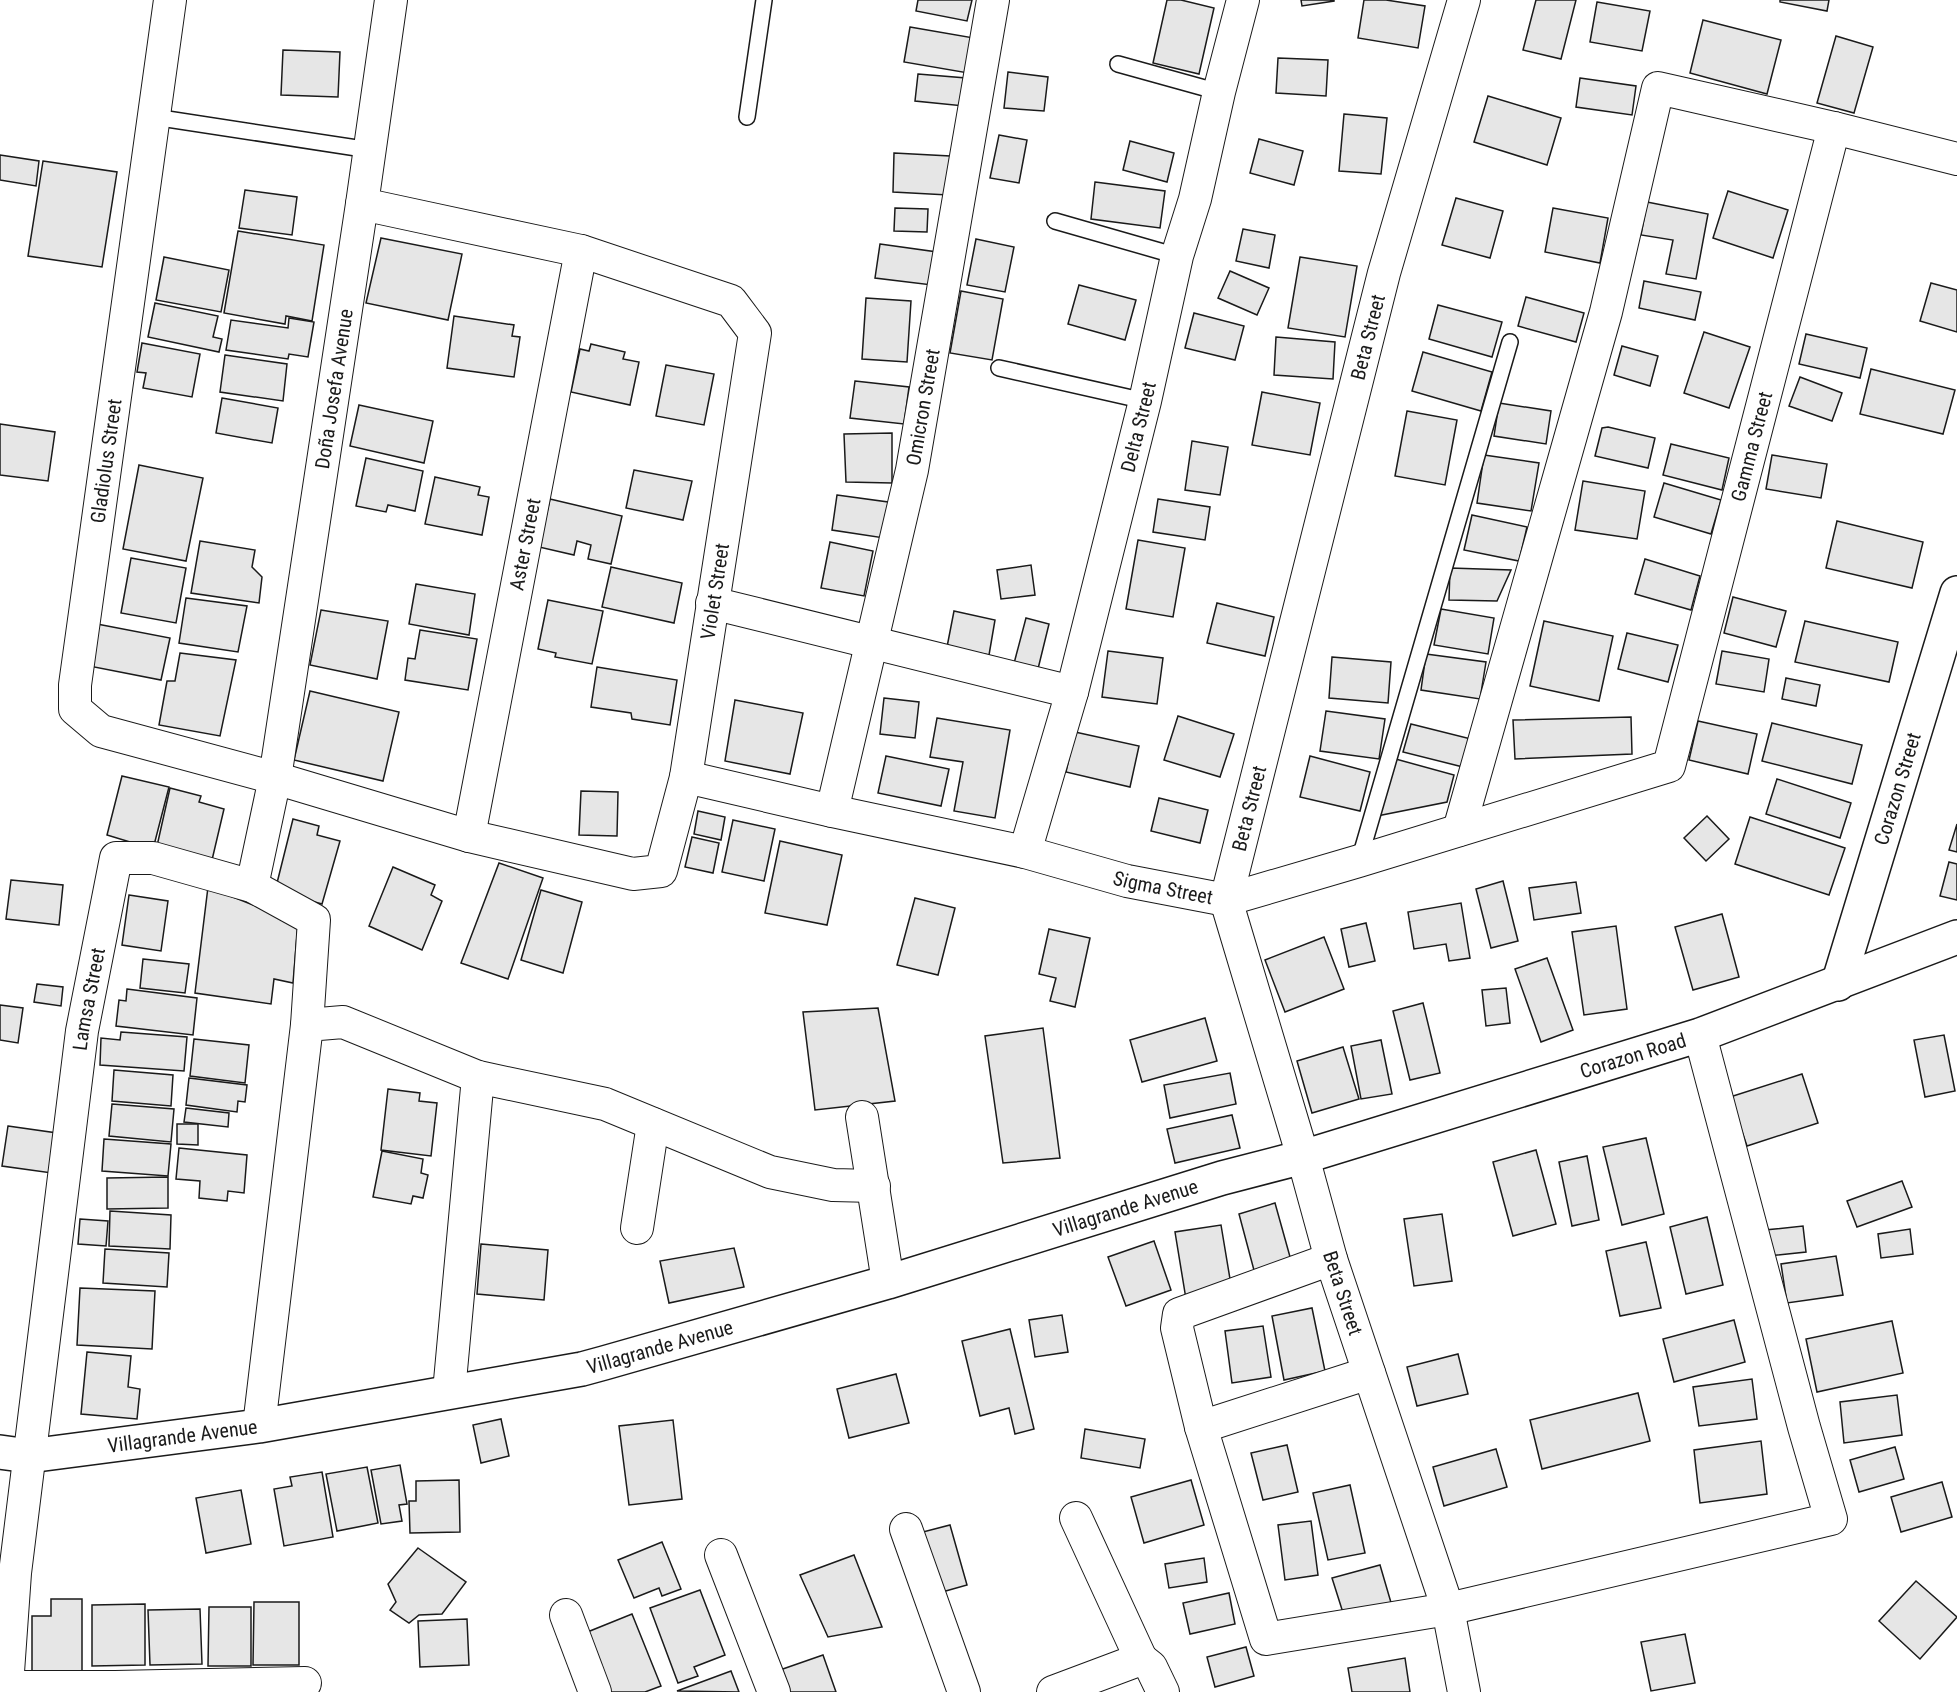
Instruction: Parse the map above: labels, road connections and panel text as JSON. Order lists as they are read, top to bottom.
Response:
{
  "streets": {
    "street": [
      "Beta Street",
      "Doña Josefa Avenue",
      "Omicron Street",
      "Delta Street",
      "Gamma Street",
      "Gladiolus Street",
      "Aster Street",
      "Violet Street",
      "Corazon Street",
      "Sigma Street",
      "Lamsa Street",
      "Corazon Road",
      "Villagrande Avenue"
    ]
  },
  "crossings": [
    ["Beta Street", "Sigma Street"],
    ["Beta Street", "Corazon Road"],
    ["Beta Street", "Villagrande Avenue"],
    ["Doña Josefa Avenue", "Gladiolus Street"],
    ["Doña Josefa Avenue", "Violet Street"],
    ["Doña Josefa Avenue", "Lamsa Street"],
    ["Omicron Street", "Sigma Street"],
    ["Delta Street", "Sigma Street"],
    ["Gamma Street", "Sigma Street"],
    ["Gladiolus Street", "Violet Street"],
    ["Aster Street", "Violet Street"],
    ["Violet Street", "Sigma Street"],
    ["Corazon Street", "Corazon Road"],
    ["Lamsa Street", "Villagrande Avenue"],
    ["Corazon Road", "Villagrande Avenue"]
  ]
}
